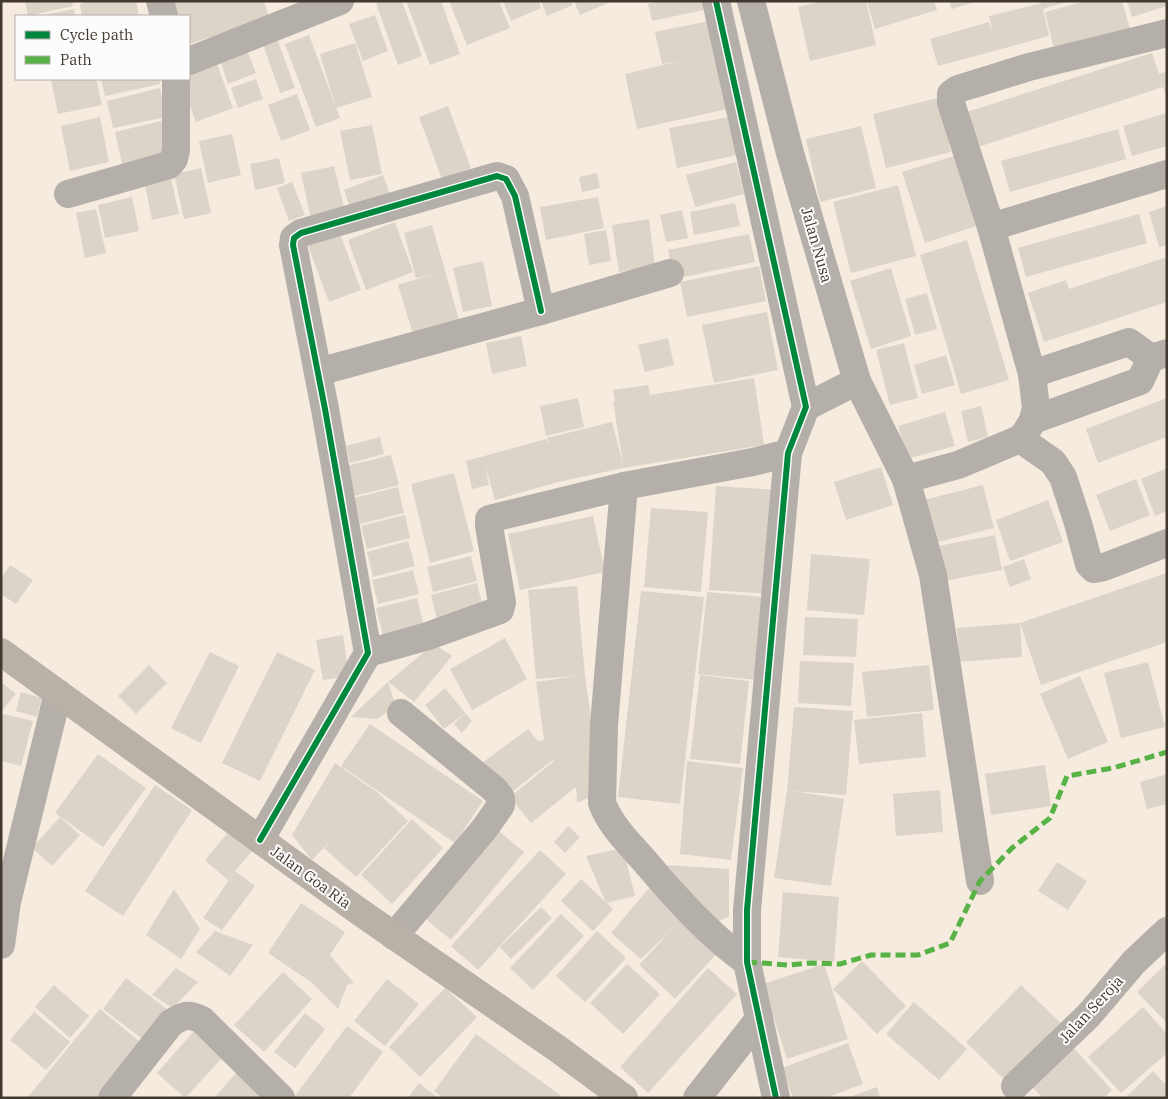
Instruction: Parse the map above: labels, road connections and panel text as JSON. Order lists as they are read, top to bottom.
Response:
{
  "streets": {
    "main road": ["Jalan Goa Ria"],
    "street": ["Jalan Nusa", "Jalan Seroja"]
  },
  "legend": ["Cycle path", "Path"]
}
